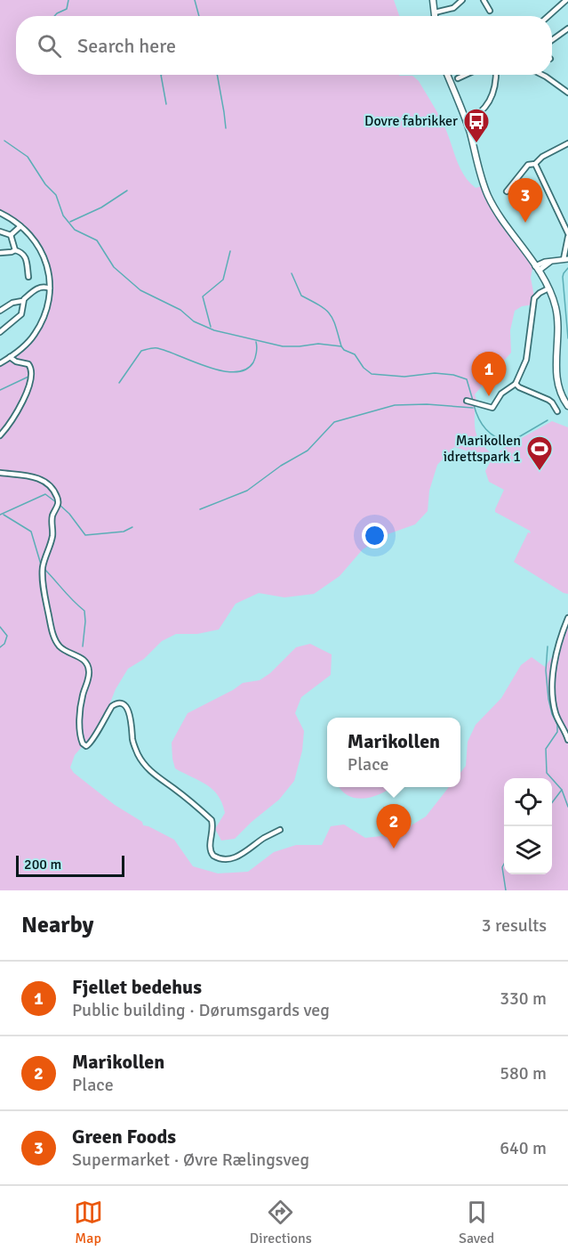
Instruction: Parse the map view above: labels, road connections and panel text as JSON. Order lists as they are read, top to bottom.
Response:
{
  "places": {
    "bus stop": ["Dovre fabrikker"],
    "sports": ["Marikollen idrettspark 1"]
  },
  "scale_bar": "200 m",
  "page": {
    "search": "Search here",
    "pins": ["3", "1", "2"],
    "popup": ["Marikollen", "Place"],
    "scale": "200 m",
    "heading": ["Nearby", "3 results"],
    "list": [
      {
        "mark": "1",
        "name": "Fjellet bedehus",
        "note": "Public building · Dørumsgards veg",
        "value": "330 m"
      },
      {
        "mark": "2",
        "name": "Marikollen",
        "note": "Place",
        "value": "580 m"
      },
      {
        "mark": "3",
        "name": "Green Foods",
        "note": "Supermarket · Øvre Rælingsveg",
        "value": "640 m"
      }
    ],
    "nav": ["Map", "Directions", "Saved"]
  }
}
